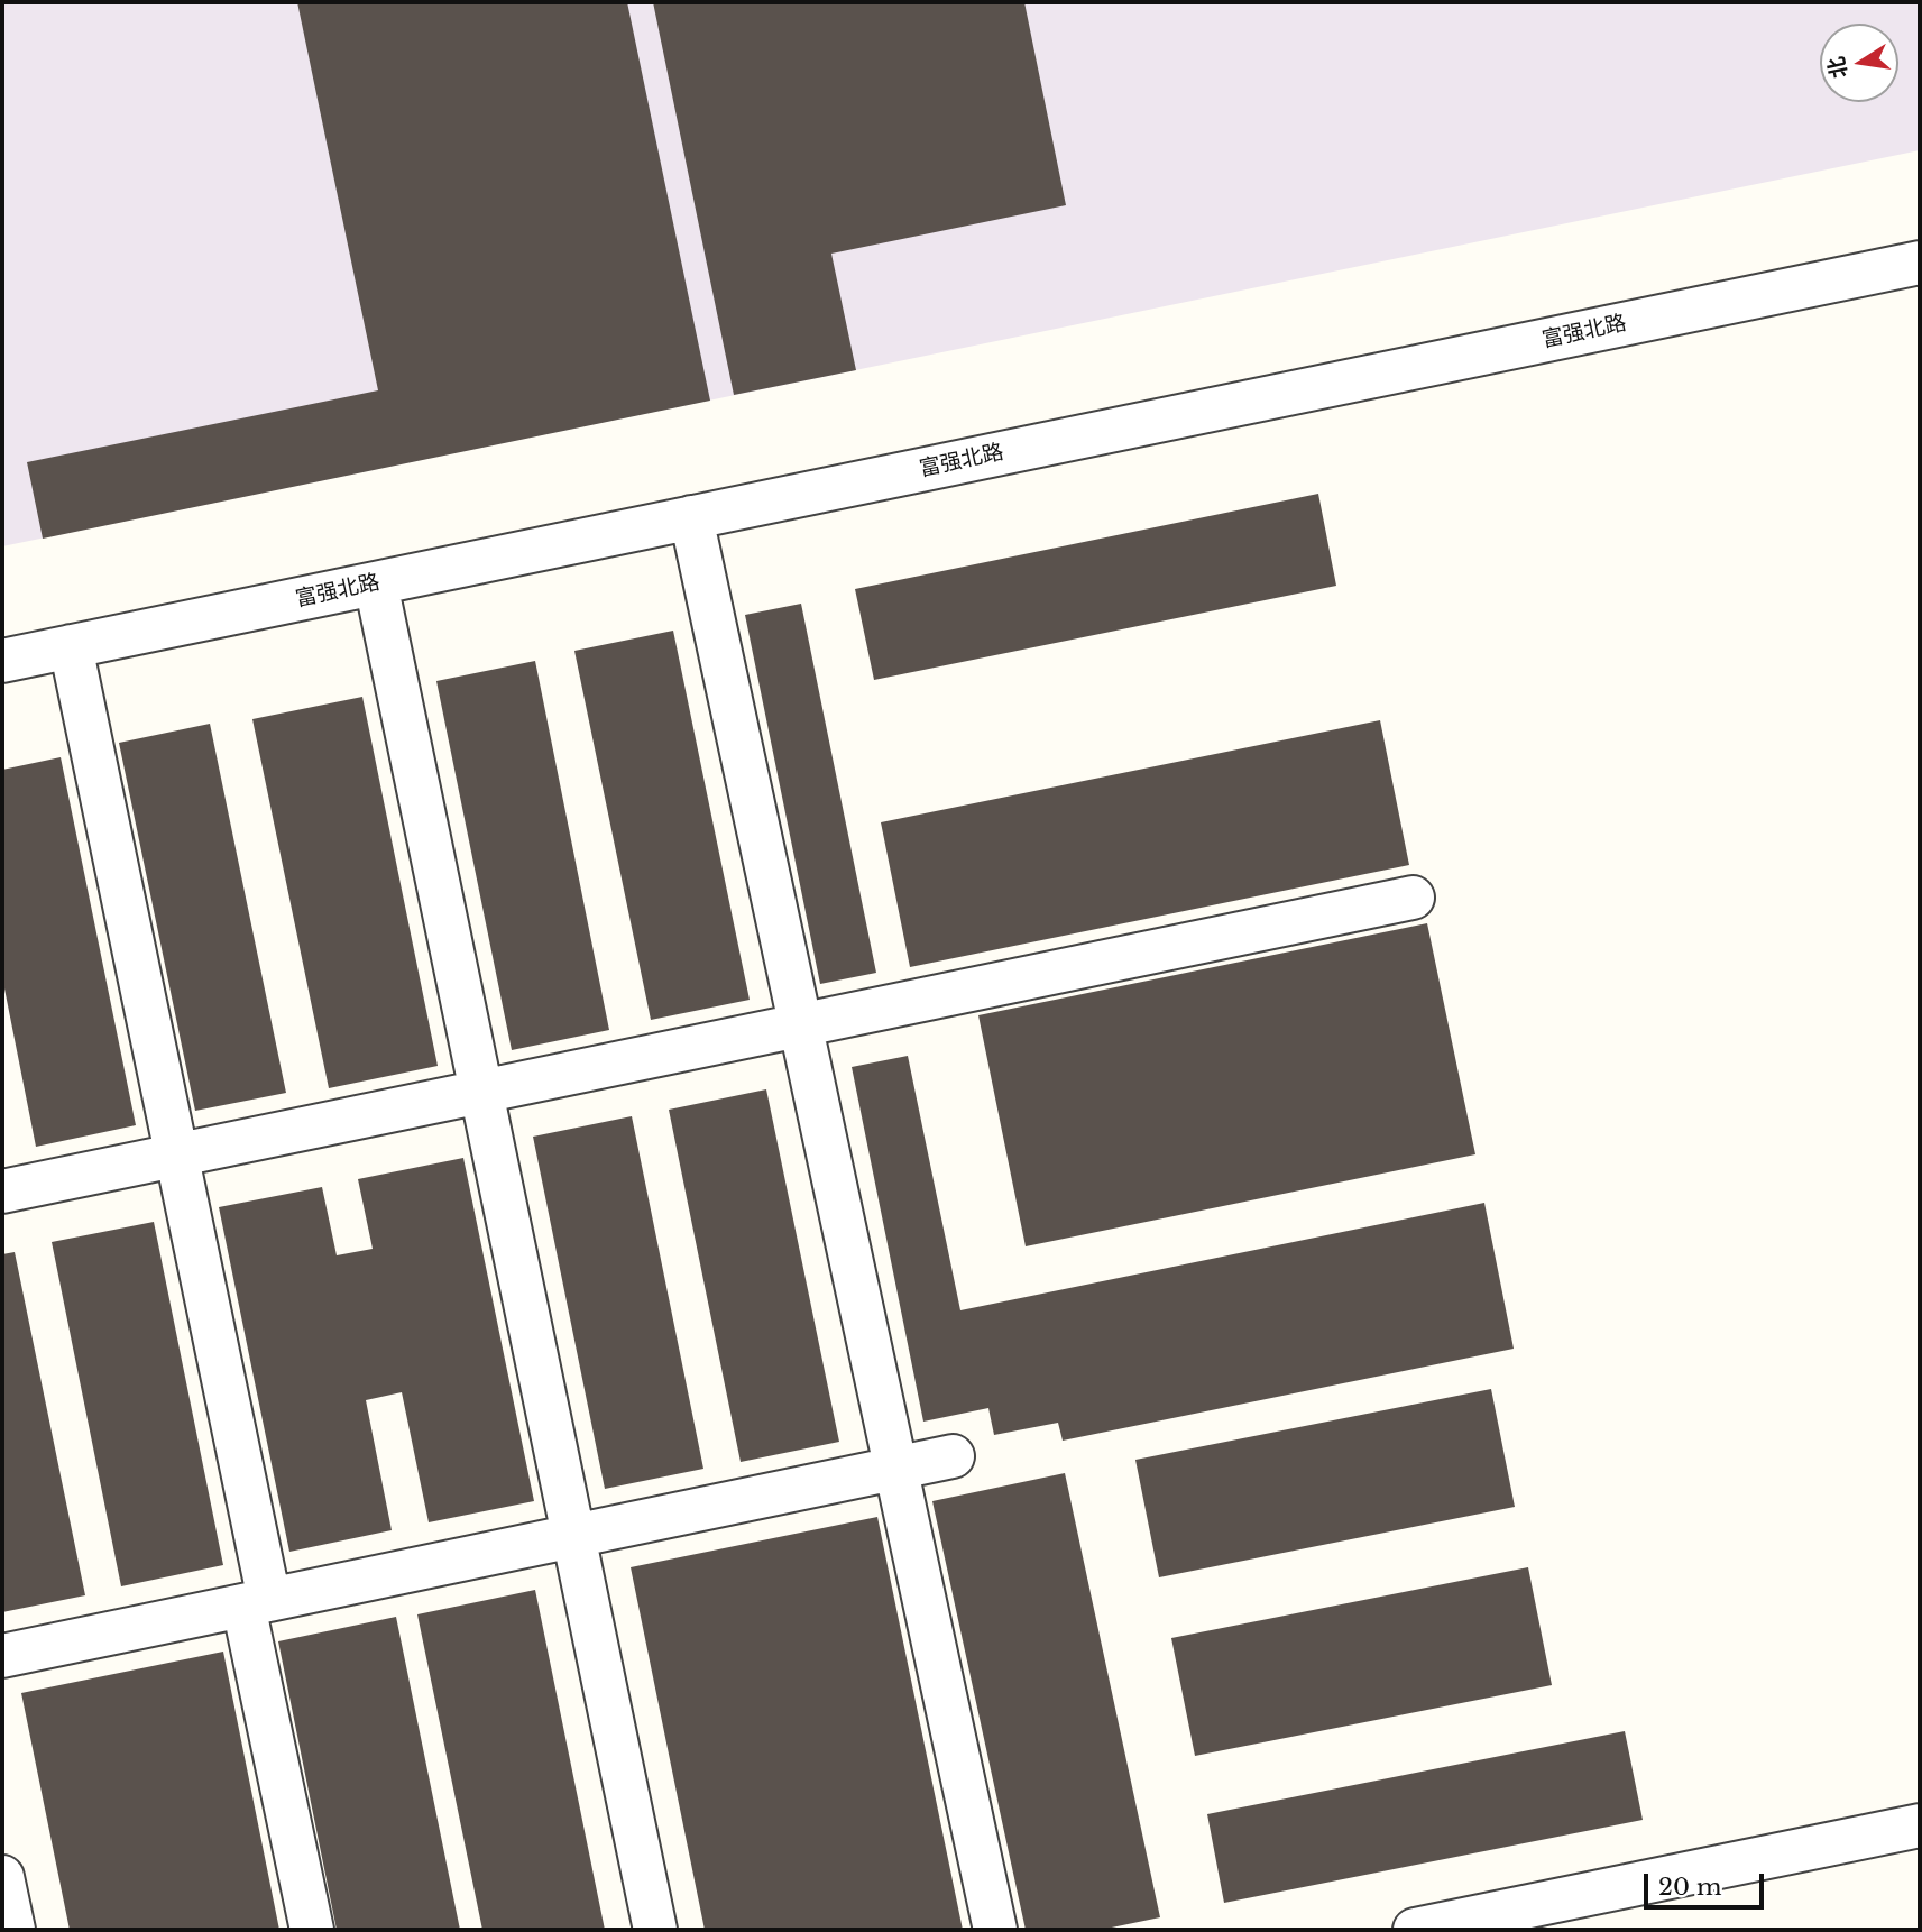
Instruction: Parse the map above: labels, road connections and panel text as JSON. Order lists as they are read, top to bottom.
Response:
{
  "streets": {
    "street": ["富强北路"]
  },
  "scale_bar": "20 m",
  "north": "left"
}
